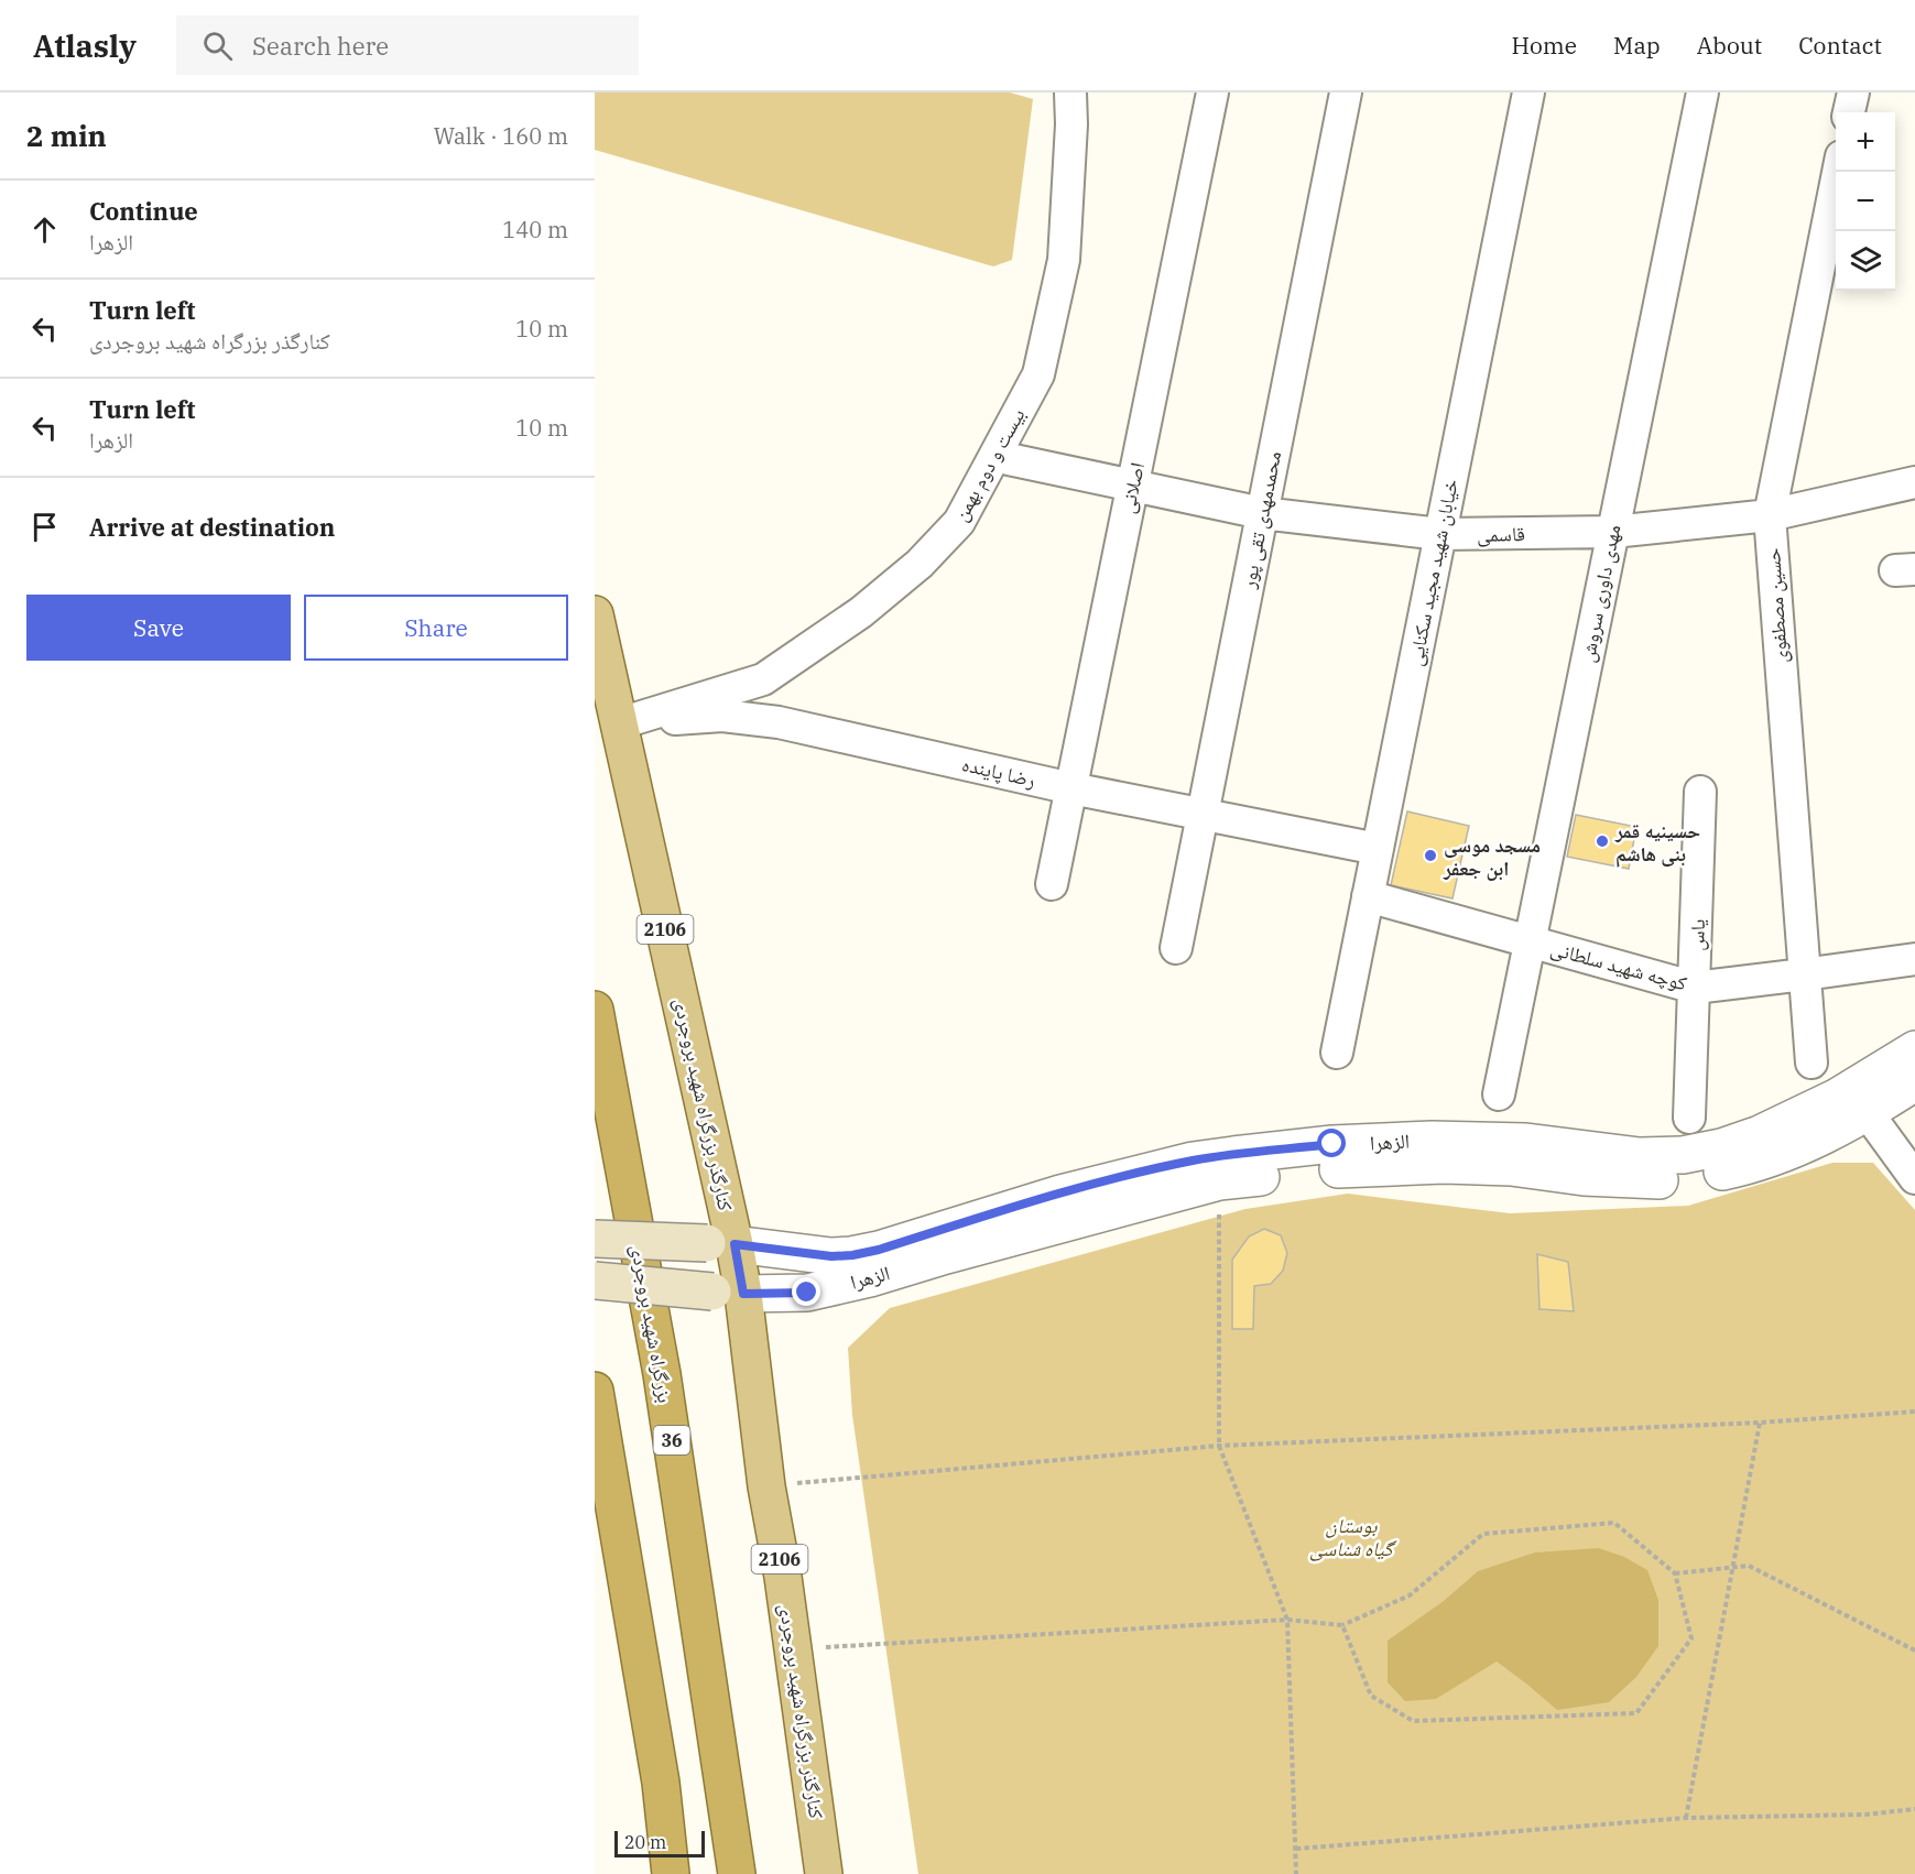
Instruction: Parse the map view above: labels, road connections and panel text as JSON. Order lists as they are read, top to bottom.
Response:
{
  "streets": {
    "highway": ["بزرگراه شهید بروجردی", "36"],
    "main road": ["2106", "کنارگذر بزرگراه شهید بروجردی"],
    "street": [
      "بیست و دوم بهمن",
      "اصلانی",
      "محمدمهدی تقی پور",
      "قاسمی",
      "خیابان شهید مجید سکنایی",
      "مهدی داوری سروش",
      "حسین مصطفوی",
      "رضا پاینده",
      "یاس",
      "کوچه شهید سلطانی",
      "الزهرا"
    ]
  },
  "crossings": [
    ["بیست و دوم بهمن", "رضا پاینده"],
    ["بیست و دوم بهمن", "کنارگذر بزرگراه شهید بروجردی"],
    ["اصلانی", "قاسمی"],
    ["اصلانی", "رضا پاینده"],
    ["محمدمهدی تقی پور", "قاسمی"],
    ["محمدمهدی تقی پور", "رضا پاینده"],
    ["قاسمی", "خیابان شهید مجید سکنایی"],
    ["قاسمی", "مهدی داوری سروش"],
    ["قاسمی", "حسین مصطفوی"],
    ["خیابان شهید مجید سکنایی", "رضا پاینده"],
    ["خیابان شهید مجید سکنایی", "کوچه شهید سلطانی"],
    ["مهدی داوری سروش", "کوچه شهید سلطانی"],
    ["حسین مصطفوی", "کوچه شهید سلطانی"],
    ["رضا پاینده", "کنارگذر بزرگراه شهید بروجردی"],
    ["یاس", "کوچه شهید سلطانی"],
    ["کنارگذر بزرگراه شهید بروجردی", "الزهرا"]
  ],
  "parks": ["بوستان گیاه شناسی"],
  "places": ["حسینیه قمر بنی هاشم", "مسجد موسی ابن جعفر"],
  "scale_bar": "20 m",
  "page": {
    "header": "Atlasly",
    "search": "Search here",
    "nav": [
      "Home",
      "Map",
      "About",
      "Contact"
    ],
    "heading": ["2 min", "Walk · 160 m"],
    "map_buttons": ["+", "−"],
    "list": [
      ["Continue", "الزهرا", "140 m"],
      ["Turn left", "کنارگذر بزرگراه شهید بروجردی", "10 m"],
      ["Turn left", "الزهرا", "10 m"],
      "Arrive at destination"
    ],
    "buttons": ["Save", "Share"],
    "scale": "20 m"
  }
}
